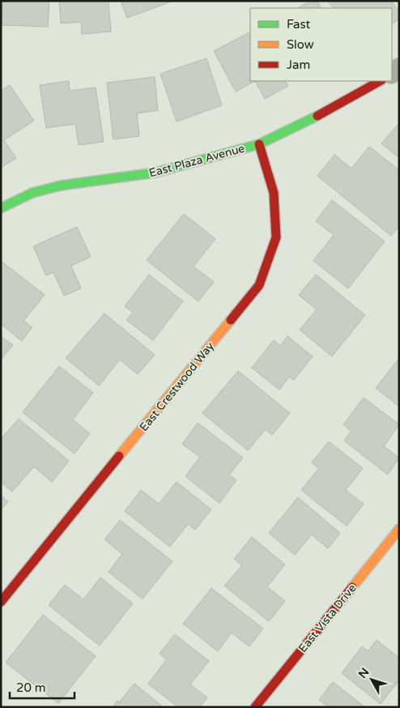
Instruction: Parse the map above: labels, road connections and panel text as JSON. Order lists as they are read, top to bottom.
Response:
{
  "streets": {
    "street": ["East Plaza Avenue", "East Crestwood Way", "East Vista Drive"]
  },
  "crossings": [
    ["East Plaza Avenue", "East Crestwood Way"]
  ],
  "legend": ["Fast", "Slow", "Jam"],
  "scale_bar": "20 m",
  "north": "top left"
}
